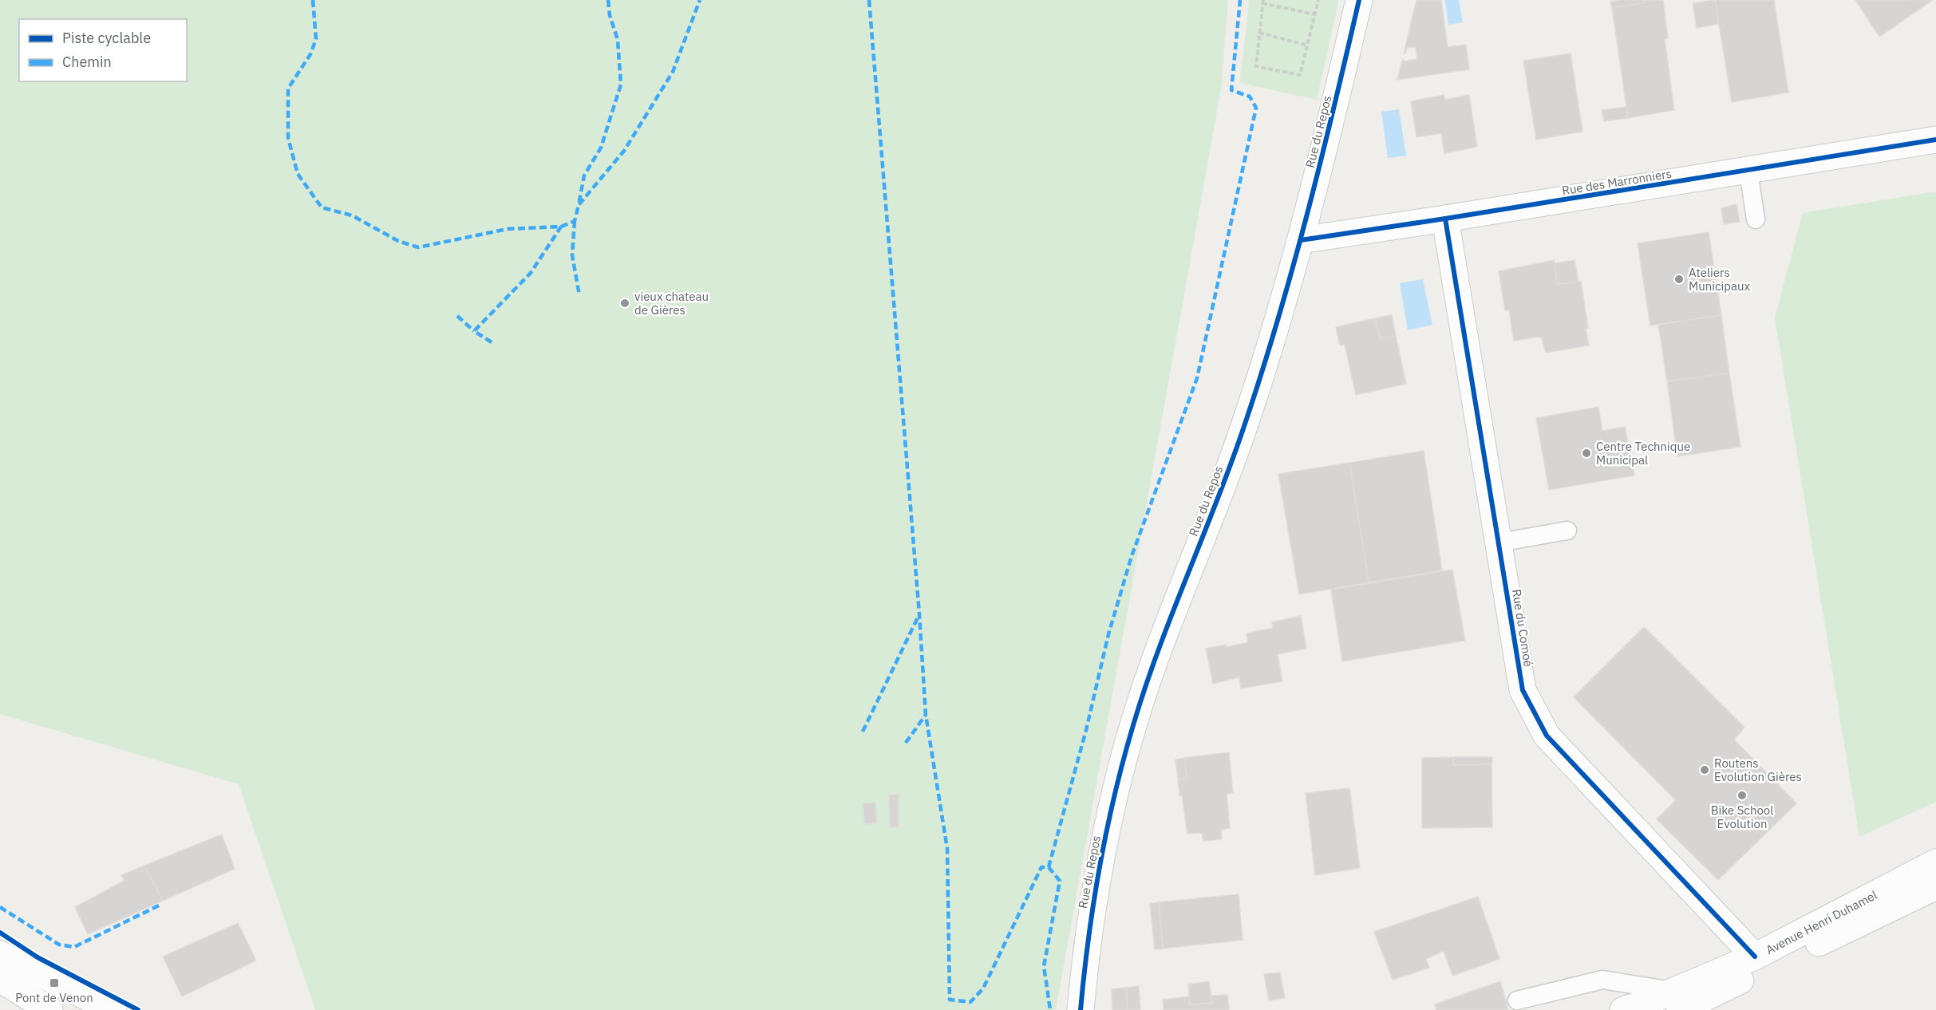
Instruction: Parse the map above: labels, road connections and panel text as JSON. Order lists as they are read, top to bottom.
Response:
{
  "streets": {
    "street": [
      "Rue du Repos",
      "Rue des Marronniers",
      "Rue du Comoé",
      "Avenue Henri Duhamel"
    ]
  },
  "crossings": [
    ["Rue du Repos", "Rue des Marronniers"],
    ["Rue des Marronniers", "Rue du Comoé"],
    ["Rue du Comoé", "Avenue Henri Duhamel"]
  ],
  "places": {
    "other": [
      "Ateliers Municipaux",
      "vieux chateau de Gières",
      "Centre Technique Municipal",
      "Routens Evolution Gières",
      "Bike School Evolution"
    ],
    "transit": ["Pont de Venon"]
  },
  "legend": ["Piste cyclable", "Chemin"]
}
